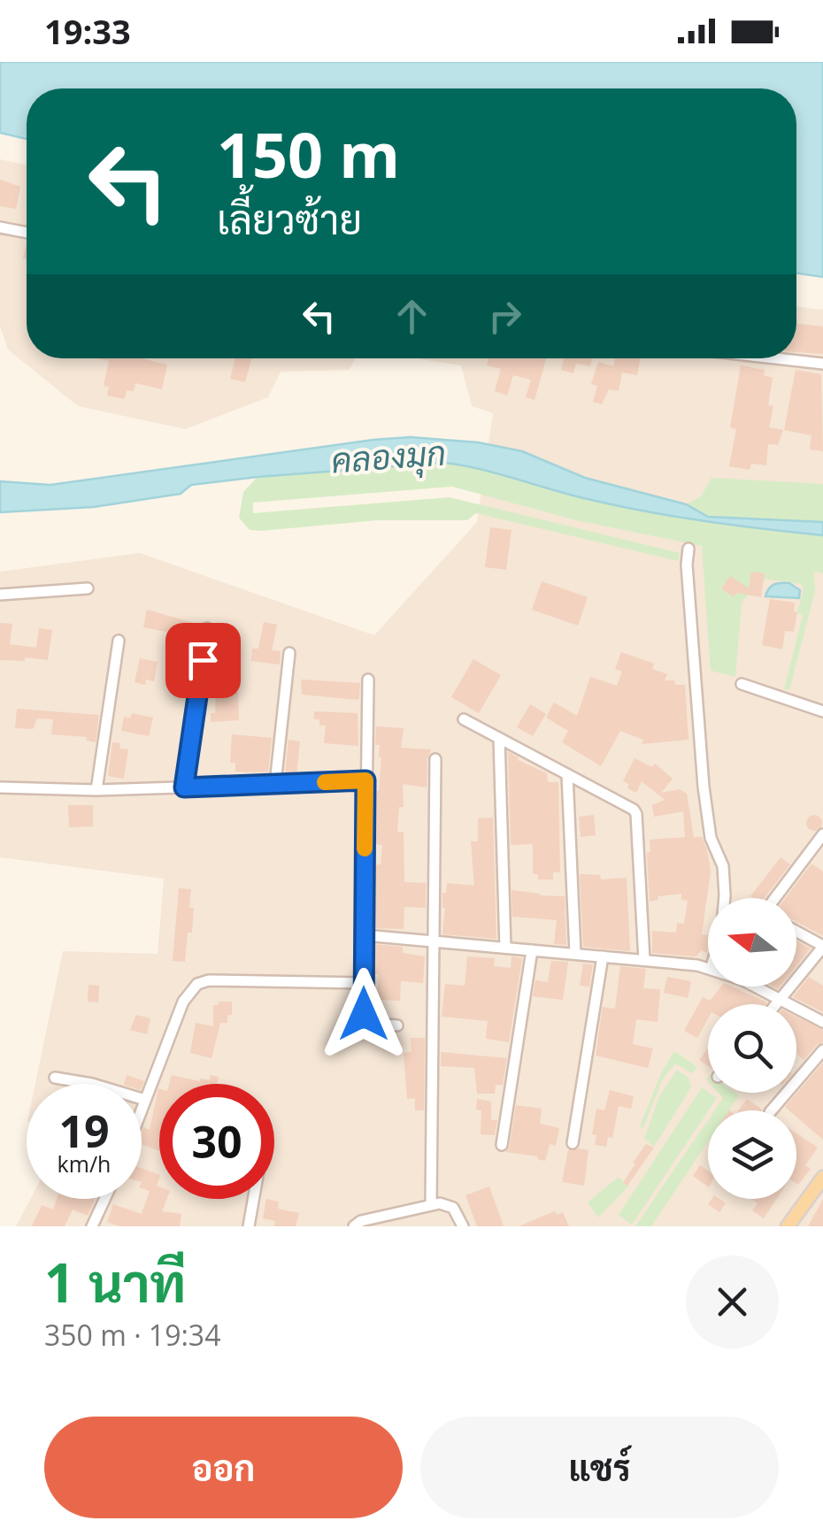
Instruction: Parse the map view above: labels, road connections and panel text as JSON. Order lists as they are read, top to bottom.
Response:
{
  "water": ["คลองมุก"],
  "north": "left",
  "page": {
    "status": "19:33",
    "turn": ["150 m", "เลี้ยวซ้าย"],
    "speed": "19 km/h",
    "limit": "30",
    "heading": ["1 นาที", "350 m · 19:34"],
    "buttons": ["ออก", "แชร์"]
  }
}
